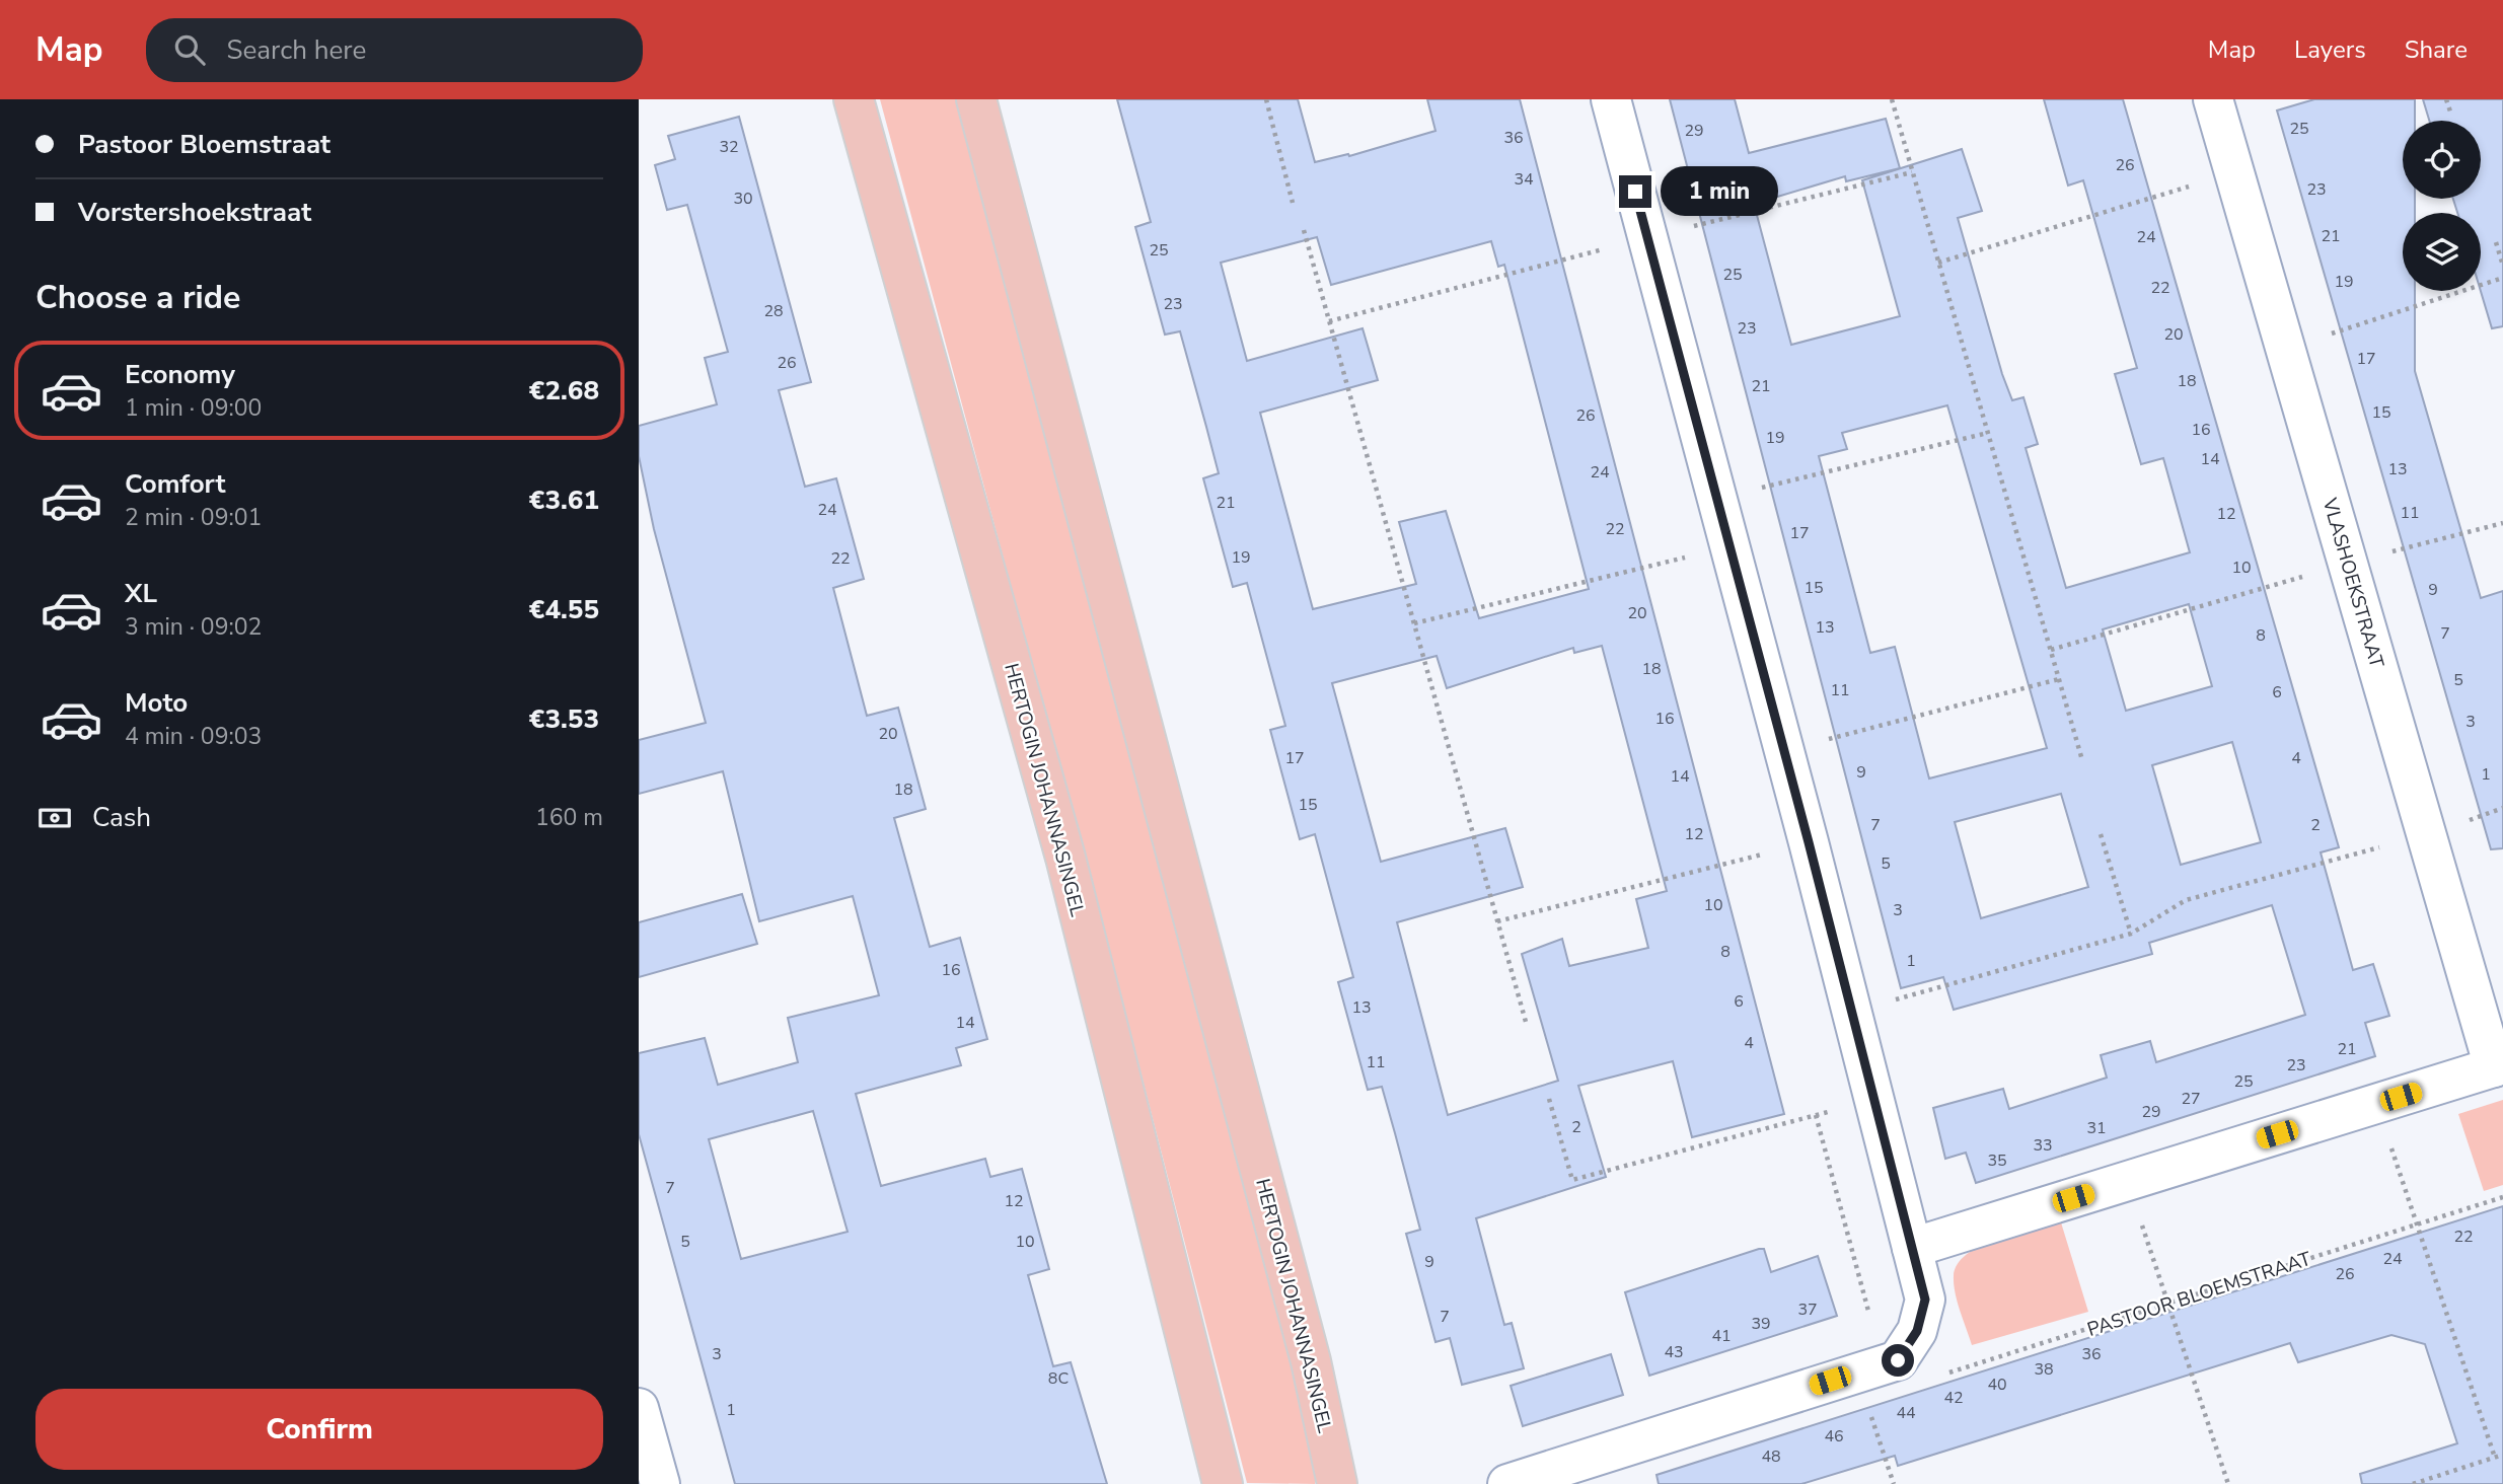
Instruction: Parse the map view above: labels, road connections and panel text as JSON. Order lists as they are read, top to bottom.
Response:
{
  "streets": {
    "main road": ["HERTOGIN JOHANNASINGEL"],
    "street": ["VLASHOEKSTRAAT"],
    "path": ["PASTOOR BLOEMSTRAAT"]
  },
  "house_numbers": [
    "25",
    "29",
    "36",
    "32",
    "26",
    "34",
    "23",
    "30",
    "21",
    "24",
    "25",
    "25",
    "19",
    "22",
    "23",
    "28",
    "23",
    "20",
    "17",
    "26",
    "18",
    "21",
    "15",
    "26",
    "16",
    "19",
    "14",
    "13",
    "24",
    "21",
    "24",
    "11",
    "12",
    "22",
    "17",
    "19",
    "22",
    "10",
    "15",
    "9",
    "20",
    "13",
    "7",
    "8",
    "18",
    "5",
    "11",
    "6",
    "16",
    "3",
    "20",
    "17",
    "4",
    "9",
    "1",
    "14",
    "18",
    "15",
    "7",
    "2",
    "12",
    "5",
    "10",
    "3",
    "8",
    "1",
    "16",
    "6",
    "13",
    "14",
    "4",
    "21",
    "11",
    "23",
    "25",
    "27",
    "29",
    "2",
    "31",
    "33",
    "35",
    "7",
    "12",
    "22",
    "5",
    "10",
    "24",
    "9",
    "26",
    "37",
    "7",
    "39",
    "41",
    "43",
    "3",
    "36",
    "38",
    "8C",
    "40",
    "42",
    "1",
    "44",
    "46",
    "48"
  ],
  "page": {
    "header": "Map",
    "search": "Search here",
    "nav": ["Map", "Layers", "Share"],
    "banner": ["Pastoor Bloemstraat", "Vorstershoekstraat"],
    "bubble": "1 min",
    "heading": "Choose a ride",
    "list": [
      {
        "name": "Economy",
        "note": "1 min · 09:00",
        "value": "€2.68"
      },
      {
        "name": "Comfort",
        "note": "2 min · 09:01",
        "value": "€3.61"
      },
      {
        "name": "XL",
        "note": "3 min · 09:02",
        "value": "€4.55"
      },
      {
        "name": "Moto",
        "note": "4 min · 09:03",
        "value": "€3.53"
      }
    ],
    "pay": ["Cash", "160 m"],
    "buttons": "Confirm"
  }
}
